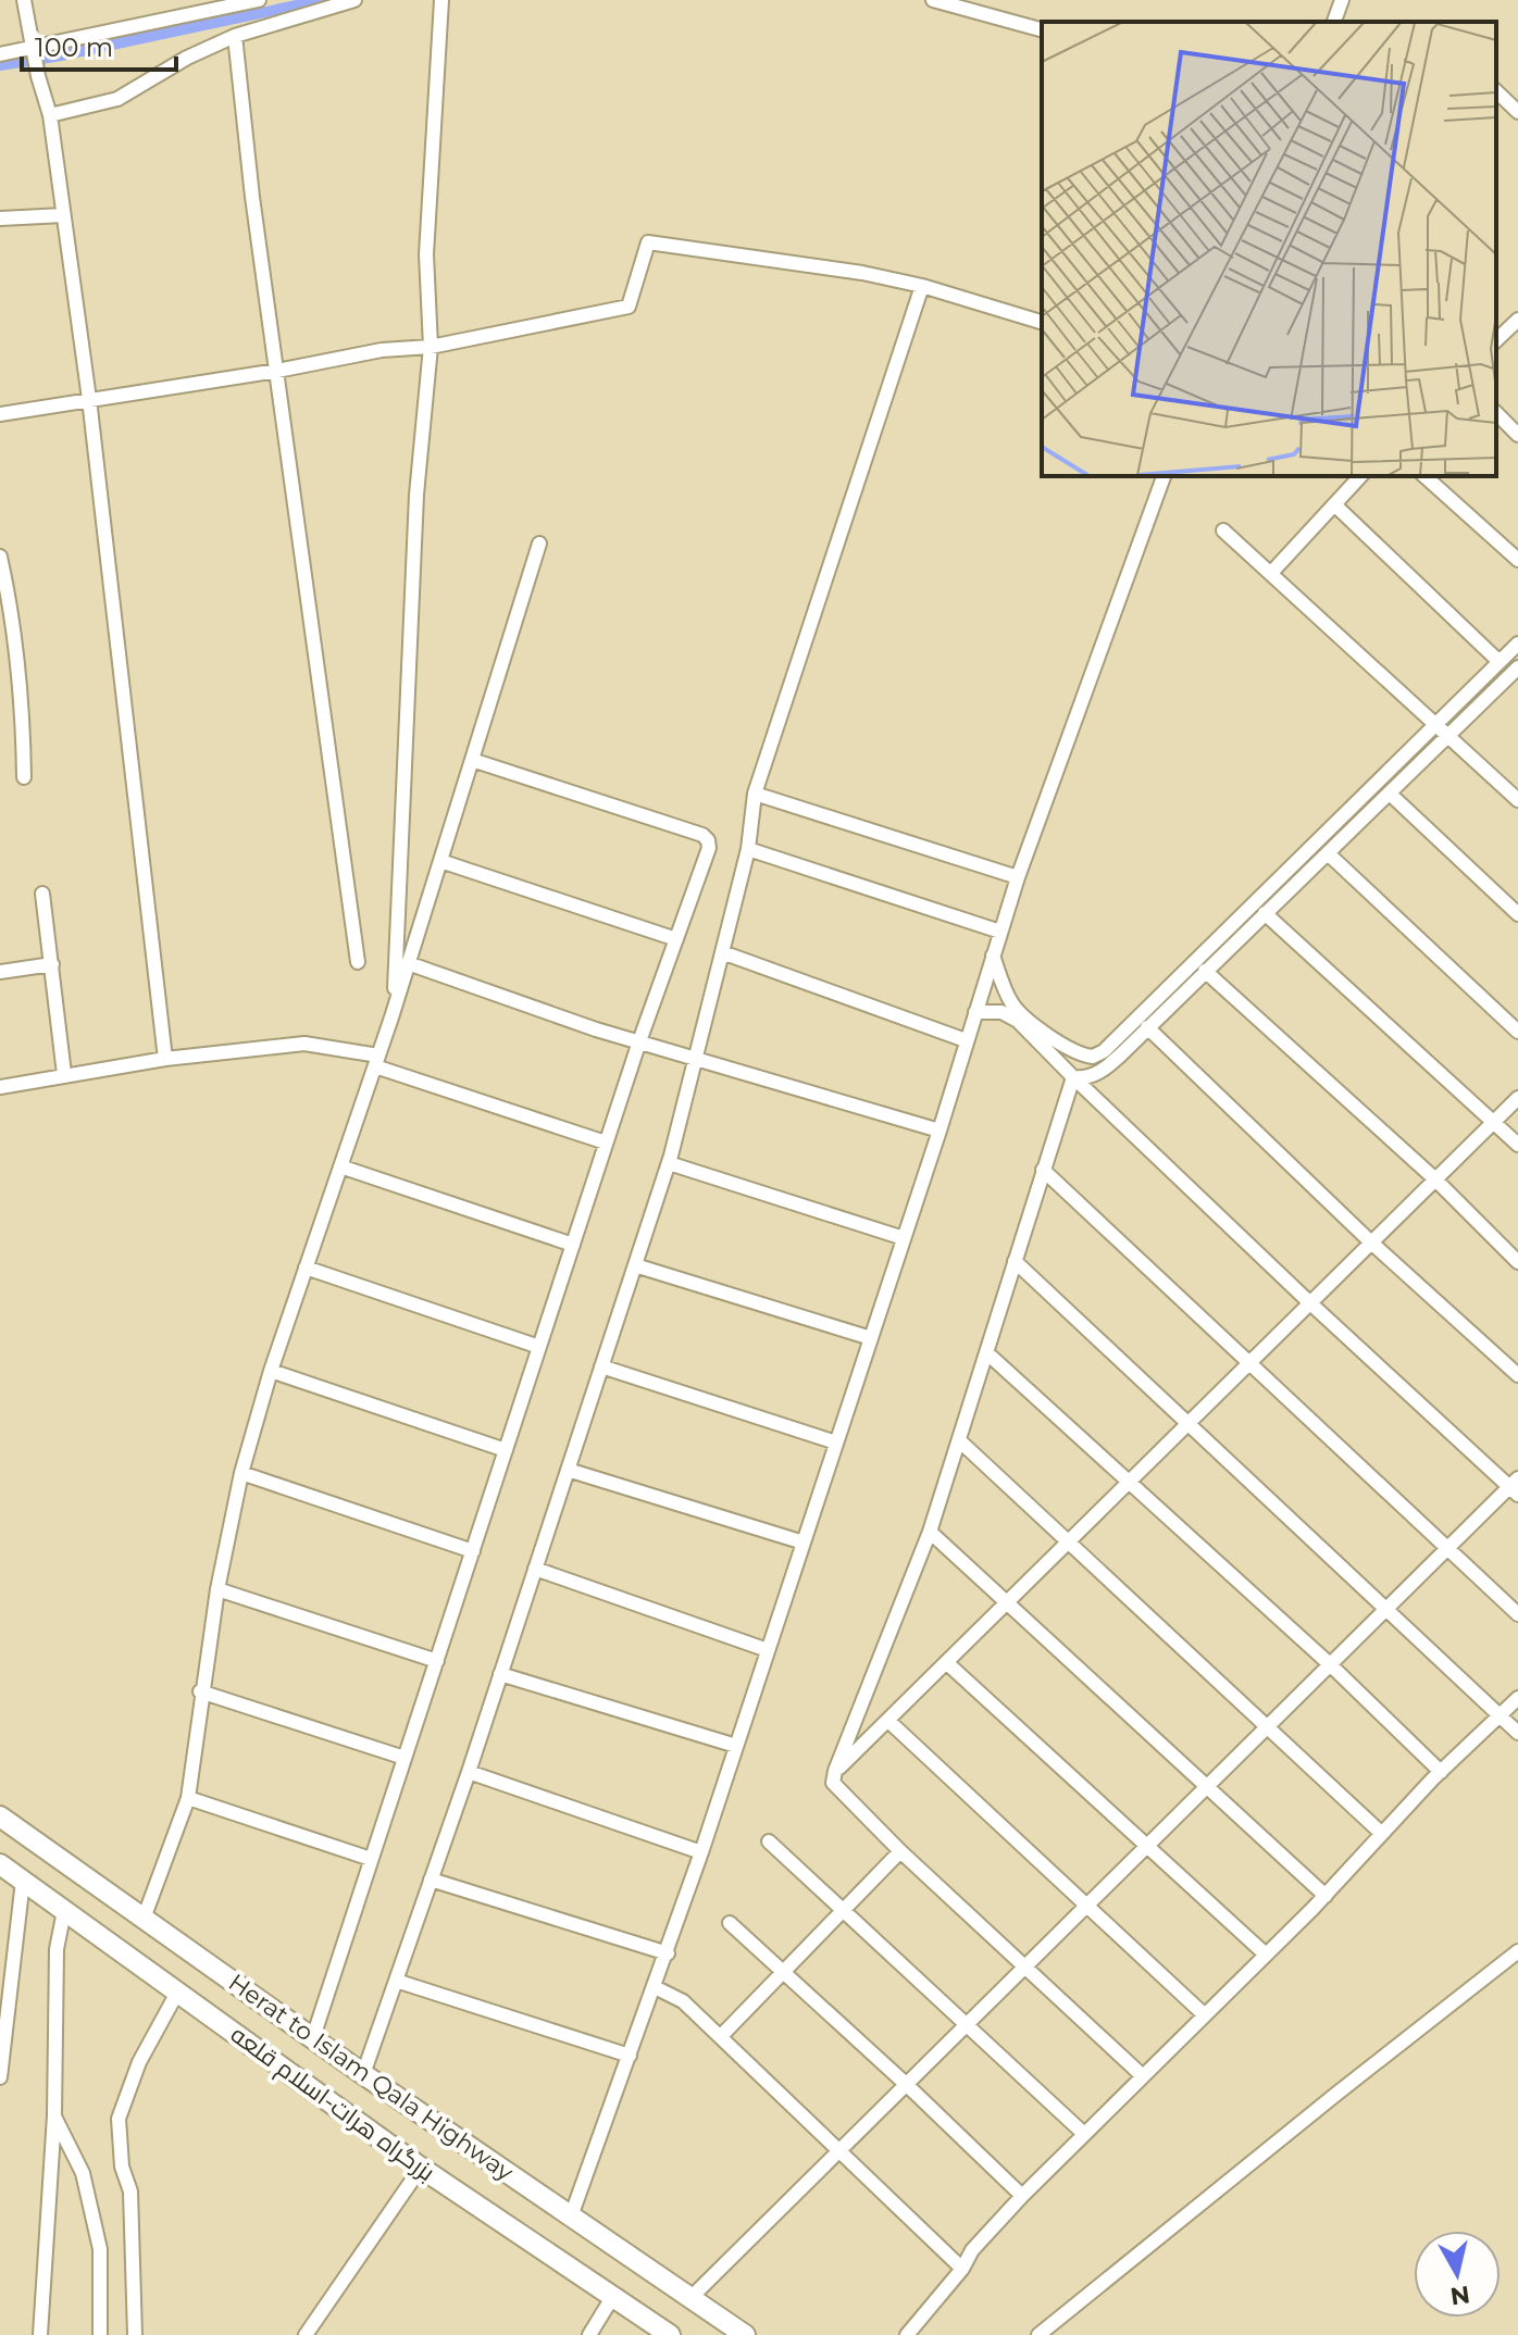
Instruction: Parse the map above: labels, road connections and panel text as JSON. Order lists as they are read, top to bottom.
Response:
{
  "streets": {
    "highway": ["Herat to Islam Qala Highway", "بزرگراه هرات-اسلام قلعه"]
  },
  "scale_bar": "100 m",
  "north": "bottom"
}
